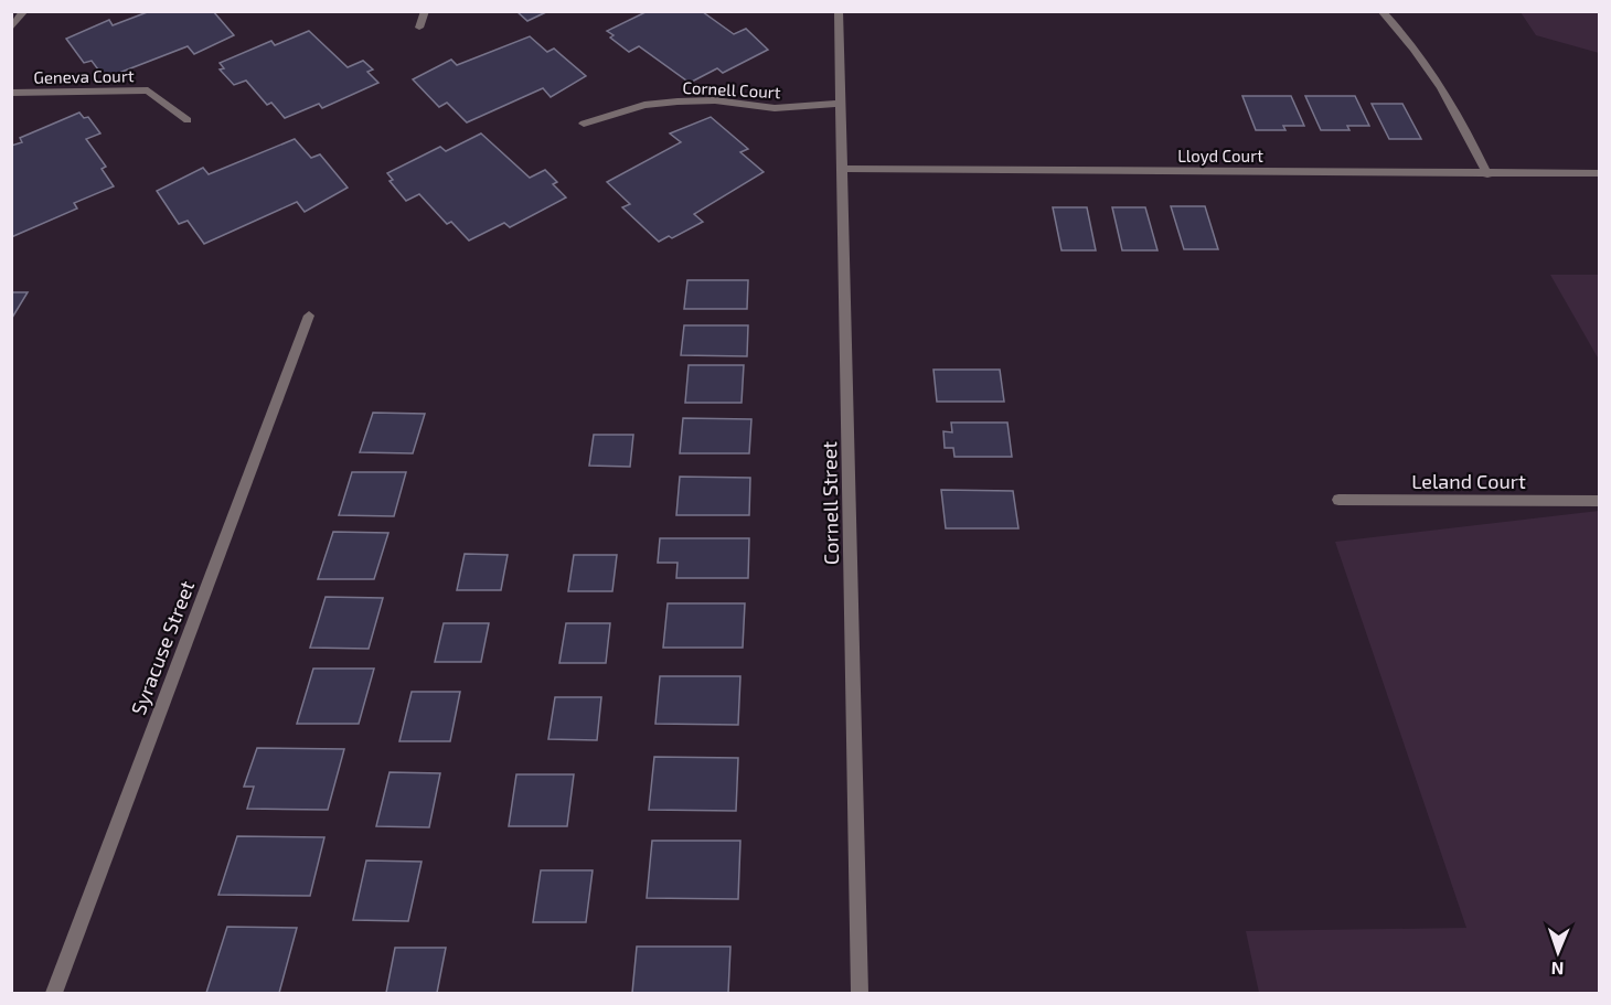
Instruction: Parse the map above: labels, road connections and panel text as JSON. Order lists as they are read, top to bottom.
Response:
{
  "streets": {
    "street": [
      "Geneva Court",
      "Cornell Court",
      "Lloyd Court",
      "Leland Court",
      "Cornell Street",
      "Syracuse Street"
    ]
  },
  "crossings": [
    ["Cornell Court", "Cornell Street"],
    ["Lloyd Court", "Cornell Street"]
  ],
  "north": "bottom"
}
